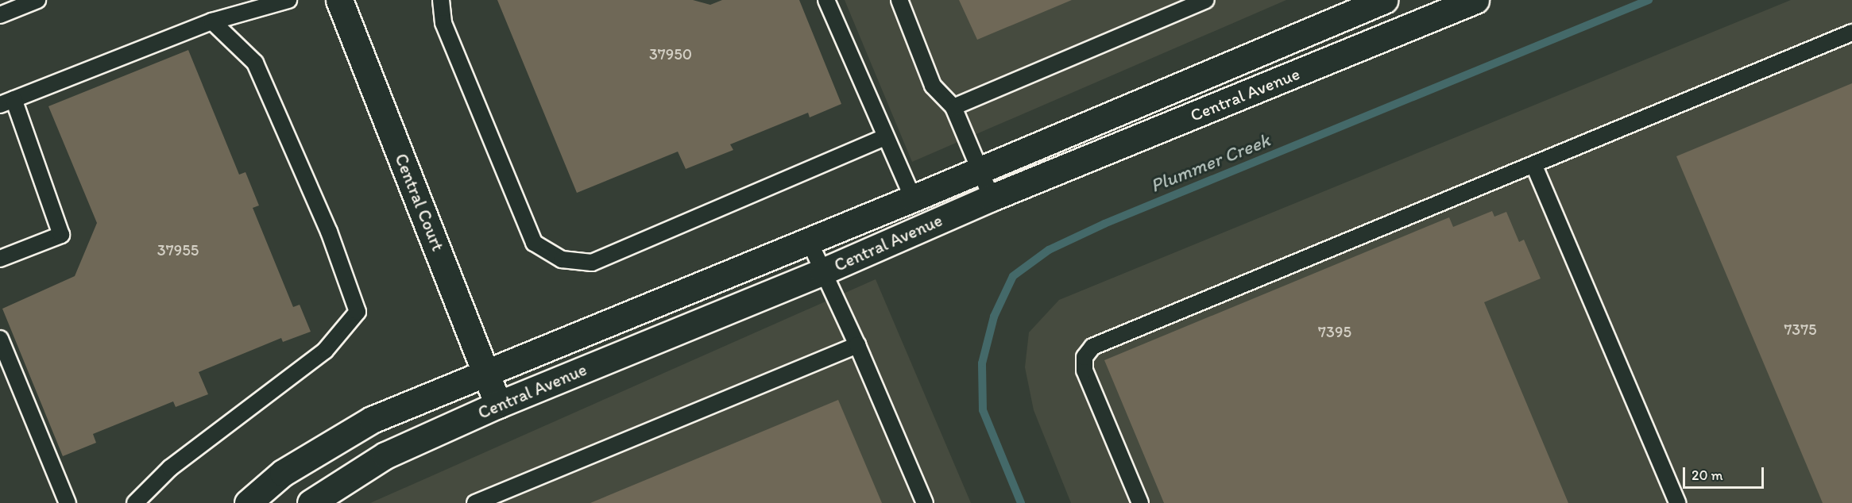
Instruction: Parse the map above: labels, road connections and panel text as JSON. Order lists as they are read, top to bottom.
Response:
{
  "streets": {
    "street": ["Central Avenue", "Central Court"]
  },
  "crossings": [
    ["Central Avenue", "Central Court"]
  ],
  "water": ["Plummer Creek"],
  "house_numbers": [
    "37950",
    "37955",
    "7375",
    "7395"
  ],
  "scale_bar": "20 m"
}
